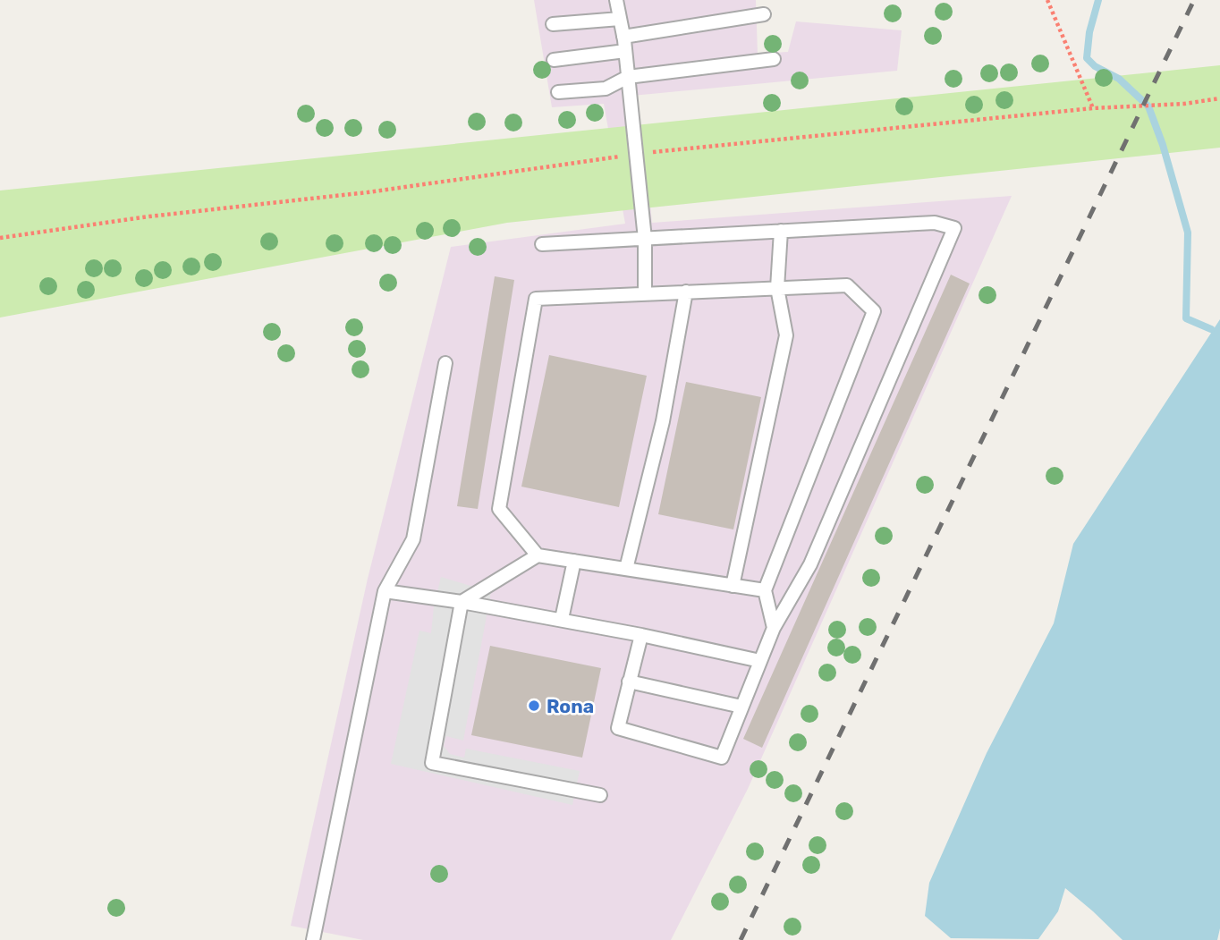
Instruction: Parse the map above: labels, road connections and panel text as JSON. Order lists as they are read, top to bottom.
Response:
{
  "places": ["Rona"]
}
